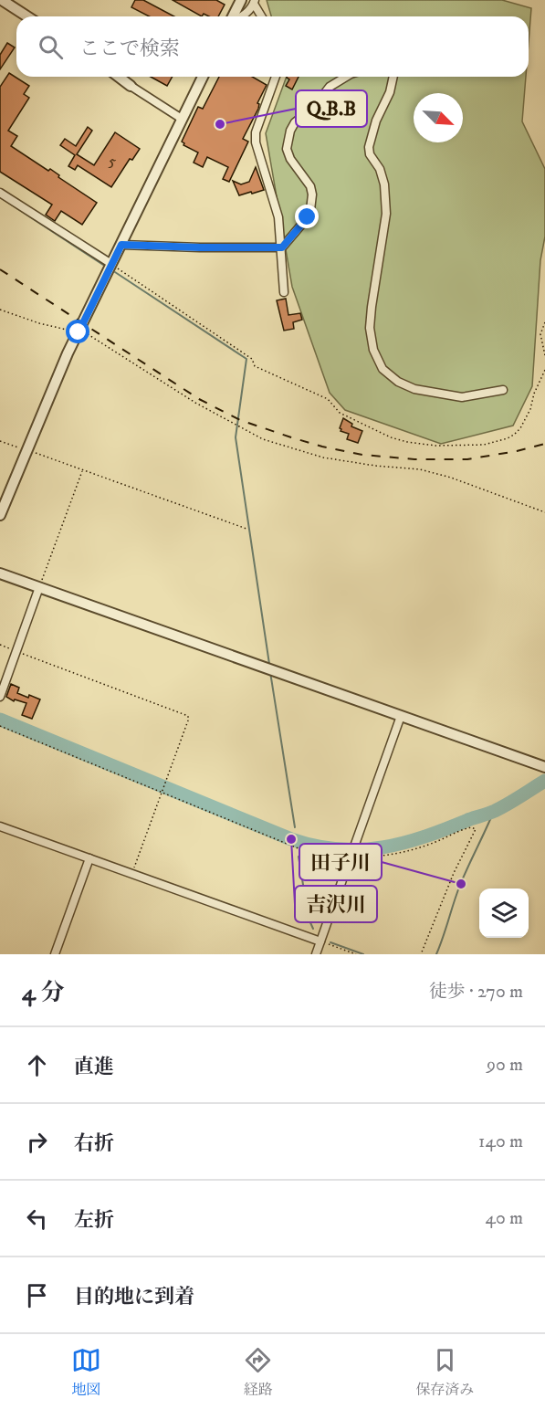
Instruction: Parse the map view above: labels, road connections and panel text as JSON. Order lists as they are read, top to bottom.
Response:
{
  "places": ["Q.B.B", "吉沢川", "田子川"],
  "house_numbers": ["5"],
  "north": "bottom right",
  "page": {
    "search": "ここで検索",
    "heading": ["4 分", "徒歩 · 270 m"],
    "list": [
      ["直進", "90 m"],
      ["右折", "140 m"],
      ["左折", "40 m"],
      "目的地に到着"
    ],
    "nav": ["地図", "経路", "保存済み"]
  }
}
